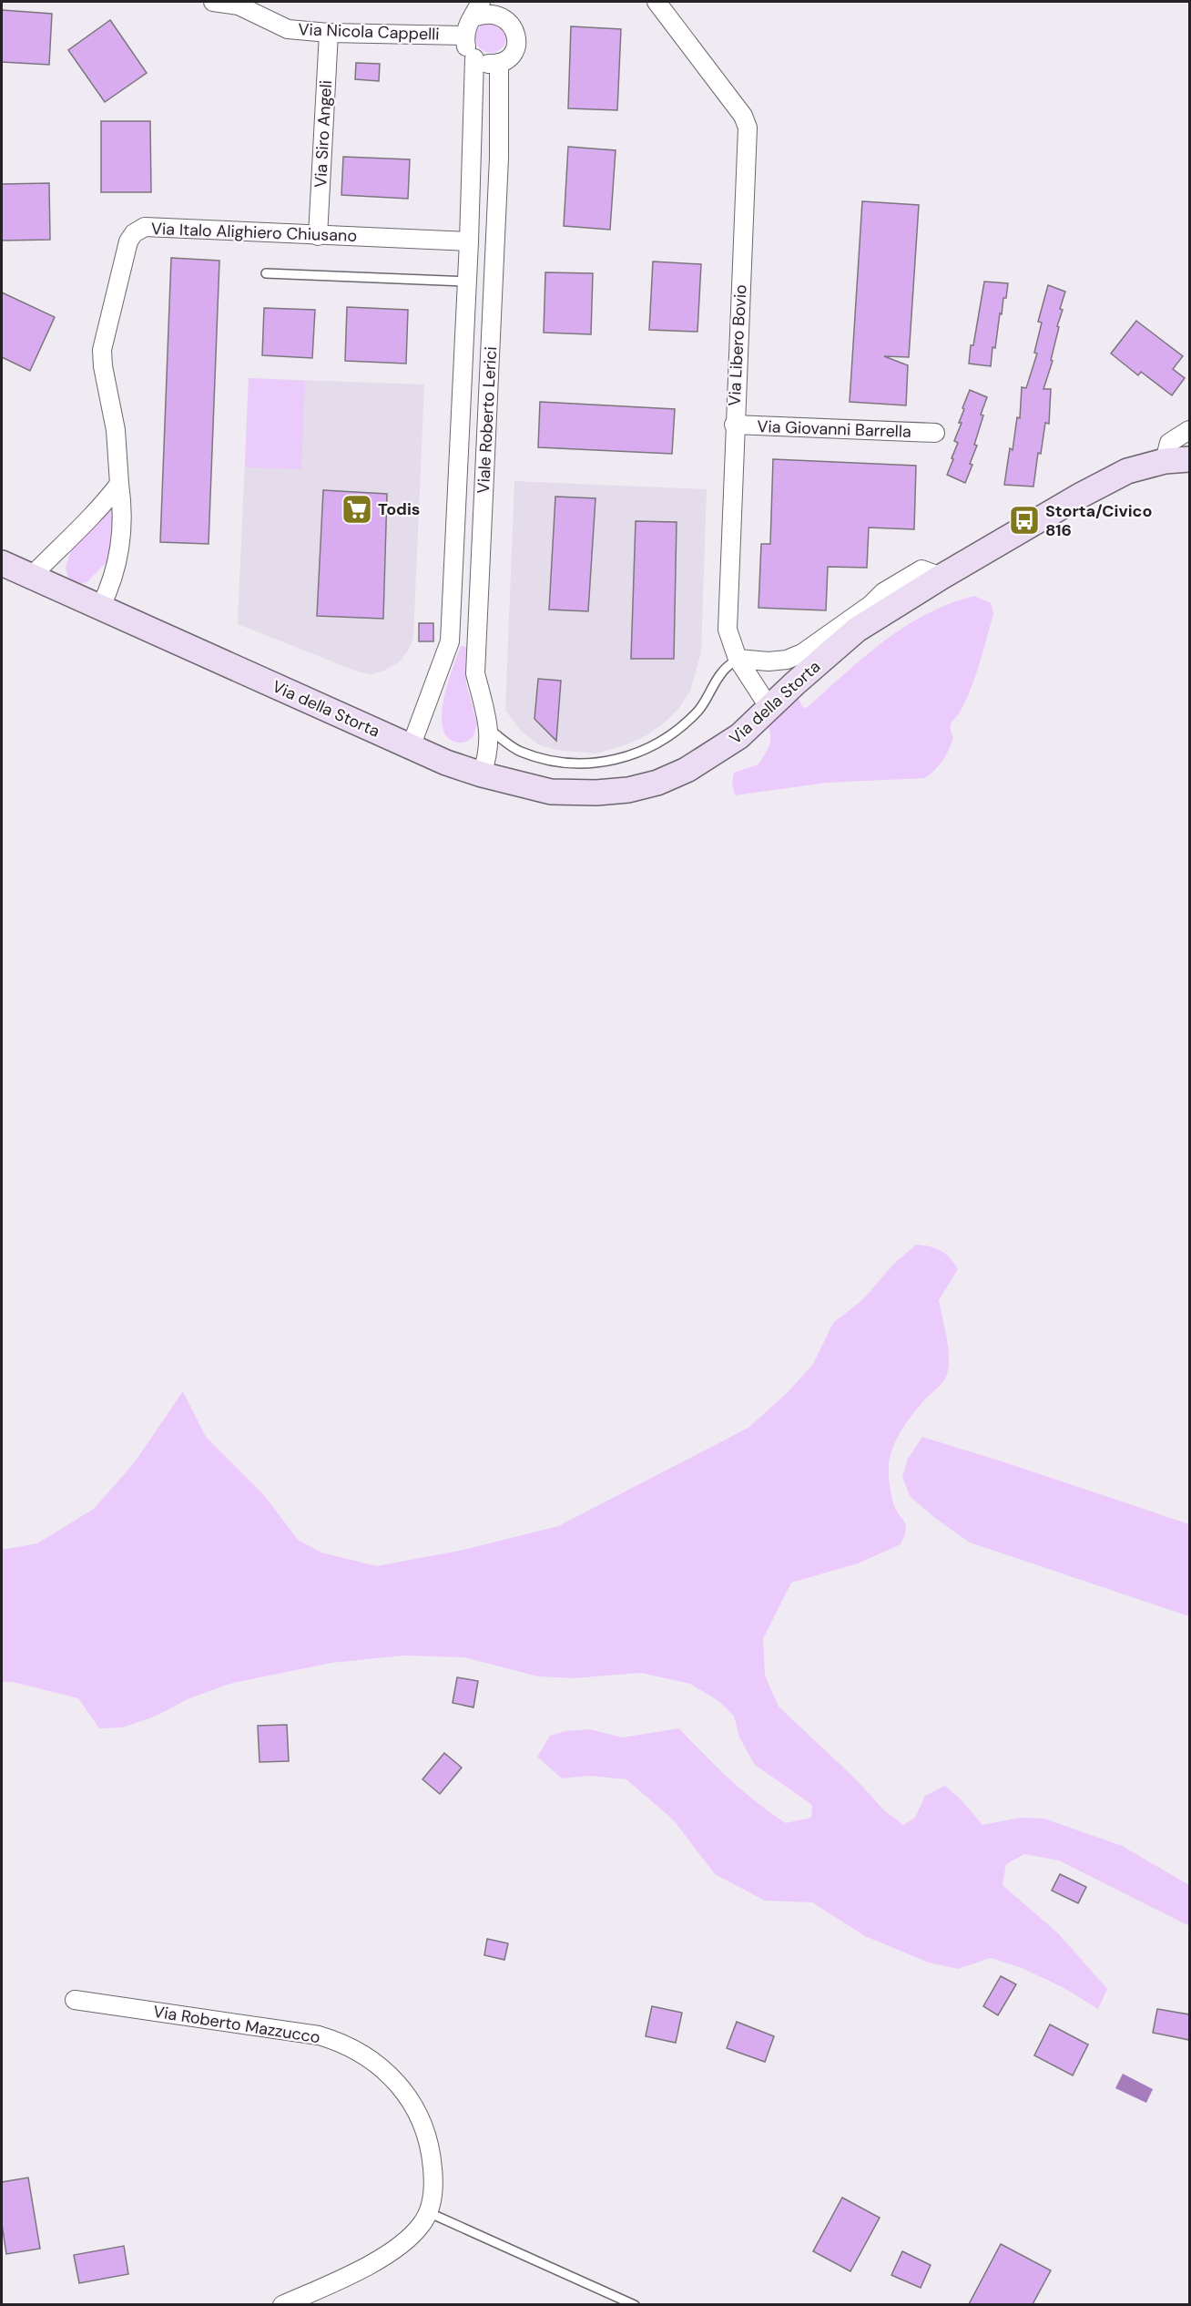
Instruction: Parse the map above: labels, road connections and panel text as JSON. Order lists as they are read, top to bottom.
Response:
{
  "streets": {
    "main road": ["Via della Storta"],
    "street": [
      "Via Nicola Cappelli",
      "Via Siro Angeli",
      "Via Italo Alighiero Chiusano",
      "Via Libero Bovio",
      "Viale Roberto Lerici",
      "Via Giovanni Barrella",
      "Via Roberto Mazzucco"
    ]
  },
  "crossings": [
    ["Via Nicola Cappelli", "Via Siro Angeli"],
    ["Via Nicola Cappelli", "Viale Roberto Lerici"],
    ["Via Siro Angeli", "Via Italo Alighiero Chiusano"],
    ["Via Italo Alighiero Chiusano", "Viale Roberto Lerici"],
    ["Via Italo Alighiero Chiusano", "Via della Storta"],
    ["Via Libero Bovio", "Via Giovanni Barrella"],
    ["Via Libero Bovio", "Via della Storta"],
    ["Viale Roberto Lerici", "Via della Storta"]
  ],
  "places": {
    "supermarket": ["Todis"],
    "bus stop": ["Storta/Civico 816"]
  }
}
